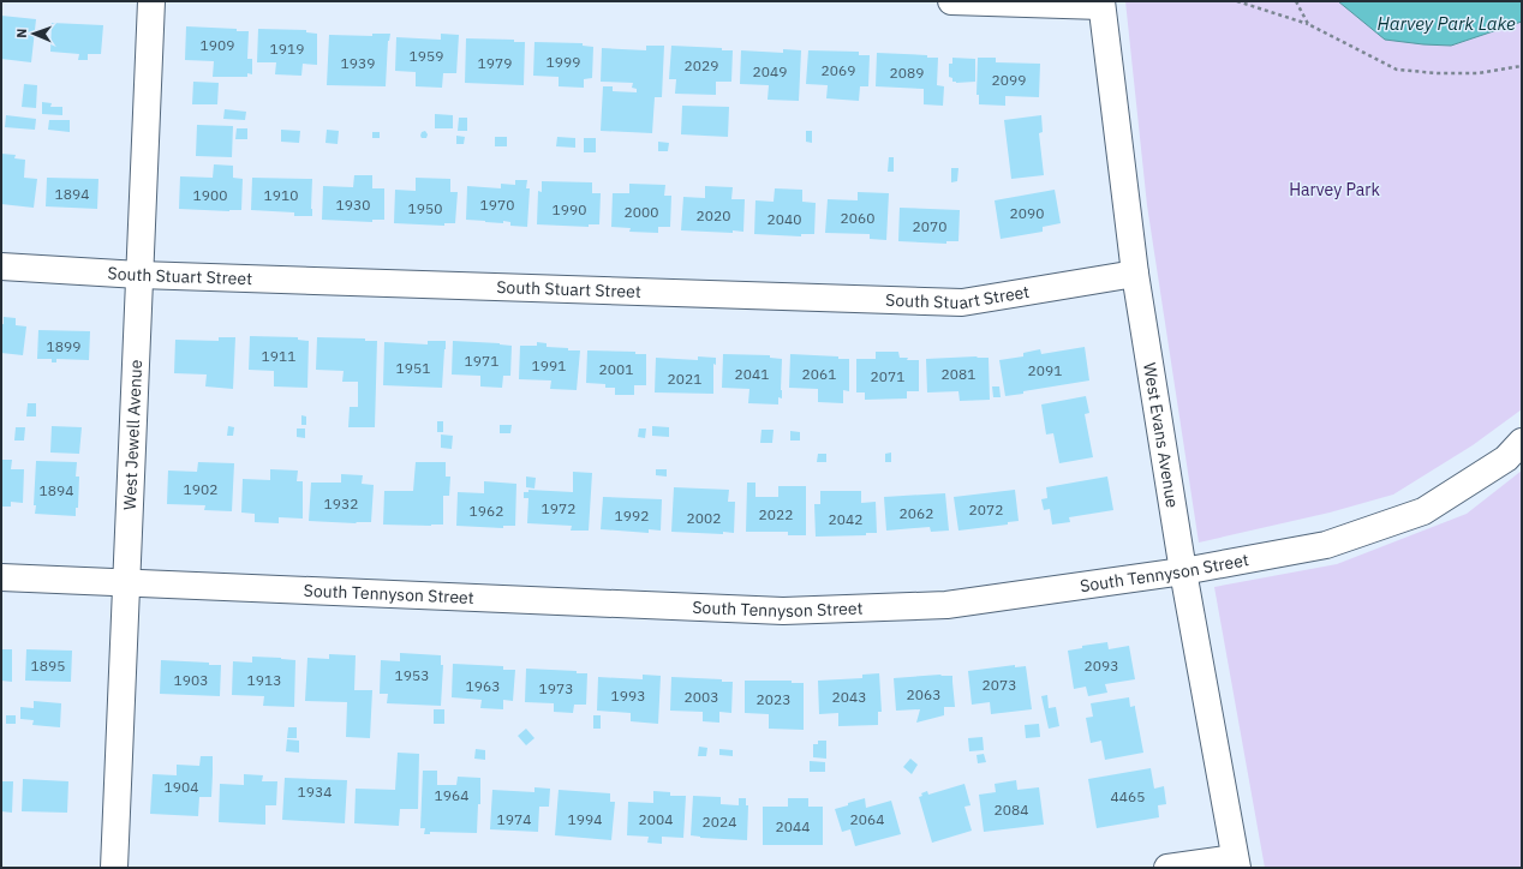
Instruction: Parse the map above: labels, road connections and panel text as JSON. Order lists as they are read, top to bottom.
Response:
{
  "streets": {
    "street": [
      "South Stuart Street",
      "West Jewell Avenue",
      "West Evans Avenue",
      "South Tennyson Street"
    ]
  },
  "crossings": [
    ["South Stuart Street", "West Jewell Avenue"],
    ["South Stuart Street", "West Evans Avenue"],
    ["West Jewell Avenue", "South Tennyson Street"],
    ["West Evans Avenue", "South Tennyson Street"]
  ],
  "water": ["Harvey Park Lake"],
  "parks": ["Harvey Park"],
  "house_numbers": [
    "1909",
    "1919",
    "1959",
    "1999",
    "1939",
    "1979",
    "2029",
    "2069",
    "2049",
    "2089",
    "2099",
    "1894",
    "1900",
    "1910",
    "1930",
    "1970",
    "1950",
    "1990",
    "2000",
    "2090",
    "2020",
    "2060",
    "2040",
    "2070",
    "1899",
    "1911",
    "1971",
    "1991",
    "1951",
    "2001",
    "2091",
    "2041",
    "2061",
    "2081",
    "2071",
    "2021",
    "1902",
    "1894",
    "1932",
    "1972",
    "2072",
    "1962",
    "2062",
    "2022",
    "1992",
    "2002",
    "2042",
    "1895",
    "2093",
    "1953",
    "1903",
    "1913",
    "2073",
    "1963",
    "1973",
    "2063",
    "1993",
    "2003",
    "2043",
    "2023",
    "1904",
    "1934",
    "1964",
    "4465",
    "2084",
    "1974",
    "1994",
    "2004",
    "2064",
    "2024",
    "2044"
  ],
  "north": "left"
}
